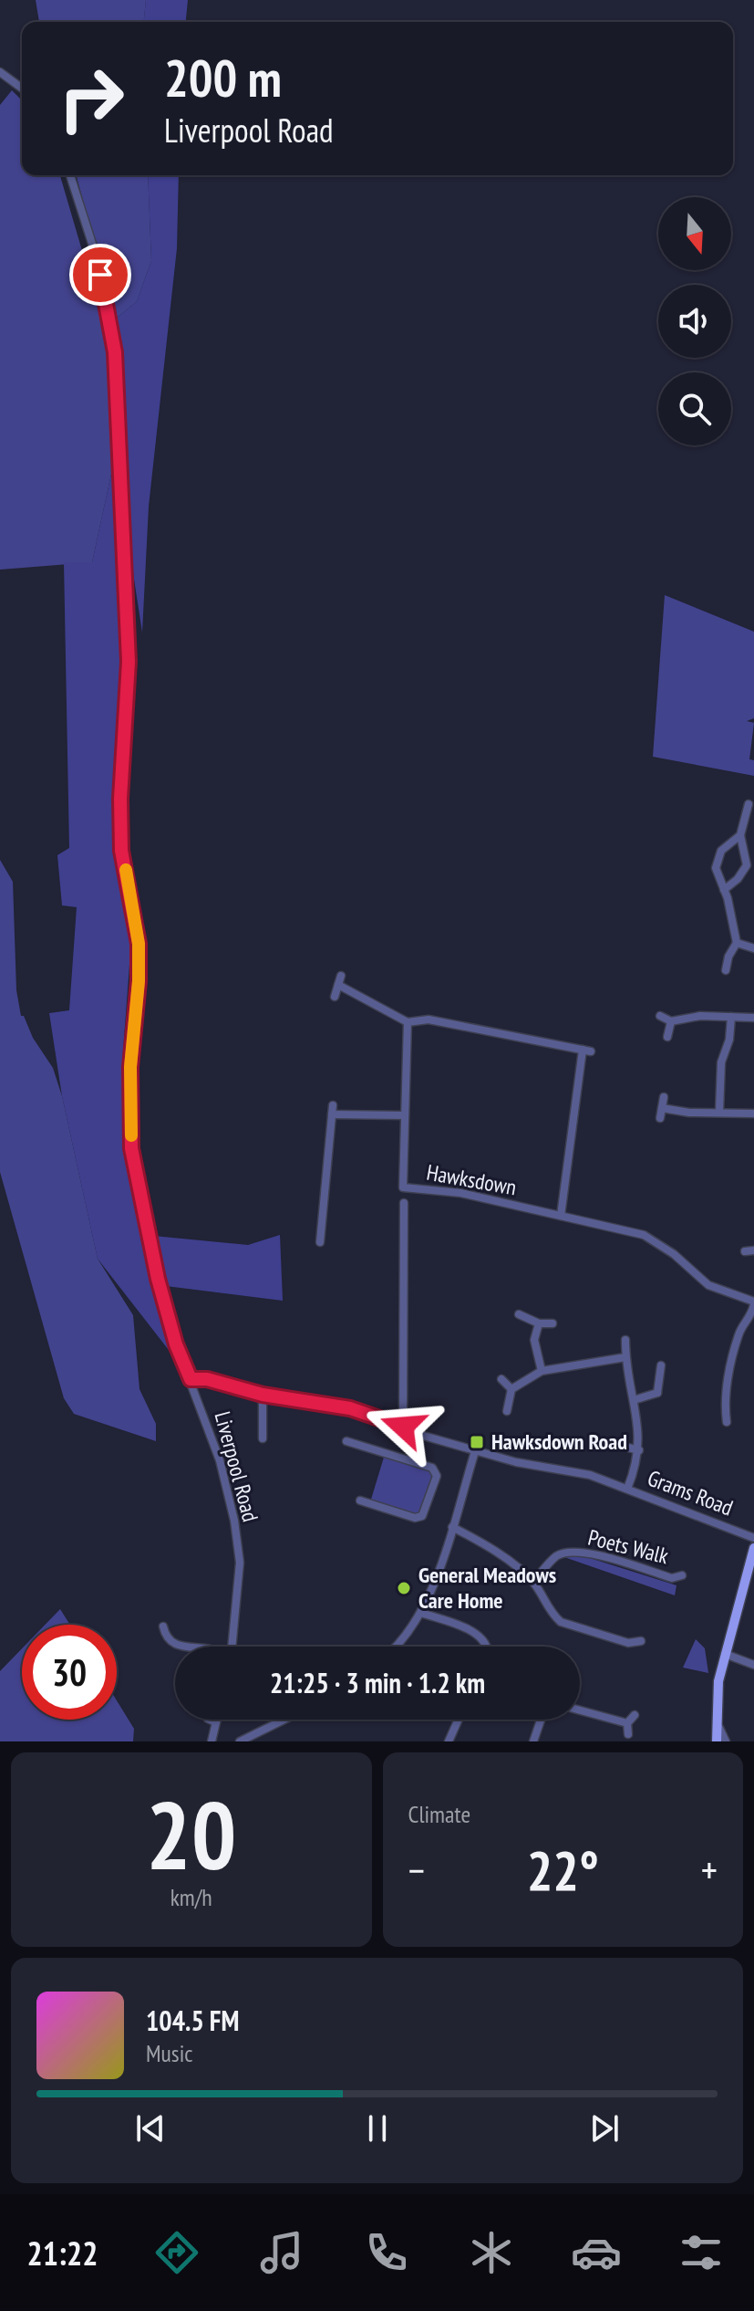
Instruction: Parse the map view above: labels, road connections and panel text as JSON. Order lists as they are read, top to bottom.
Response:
{
  "streets": {
    "street": [
      "Hawksdown",
      "Liverpool Road",
      "Grams Road",
      "Poets Walk"
    ]
  },
  "crossings": [
    ["Liverpool Road", "Grams Road"]
  ],
  "places": {
    "transit": ["Hawksdown Road"],
    "other": ["General Meadows Care Home"]
  },
  "north": "bottom",
  "page": {
    "turn": ["200 m", "Liverpool Road"],
    "limit": "30",
    "trip": "21:25 · 3 min · 1.2 km",
    "tile": [
      ["20", "km/h"],
      "Climate"
    ],
    "heat": ["−", "22°", "+"],
    "song": ["104.5 FM", "Music"],
    "tabs": "21:22"
  }
}
